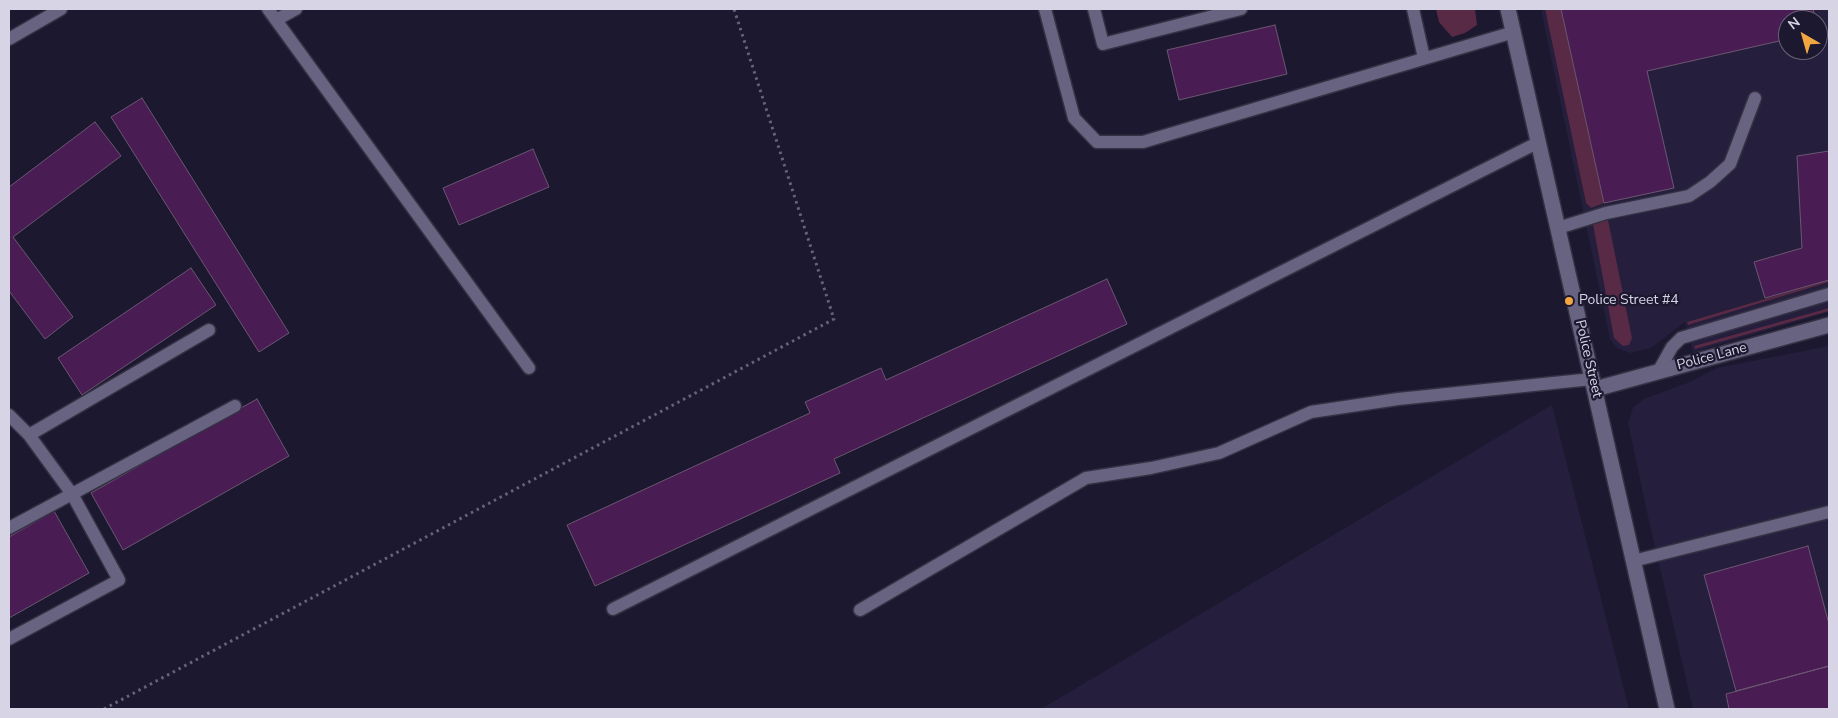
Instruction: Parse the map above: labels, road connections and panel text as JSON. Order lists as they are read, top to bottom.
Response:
{
  "streets": {
    "street": ["Police Lane", "Police Street"]
  },
  "crossings": [
    ["Police Lane", "Police Street"]
  ],
  "places": ["Police Street #4"],
  "north": "top left"
}
